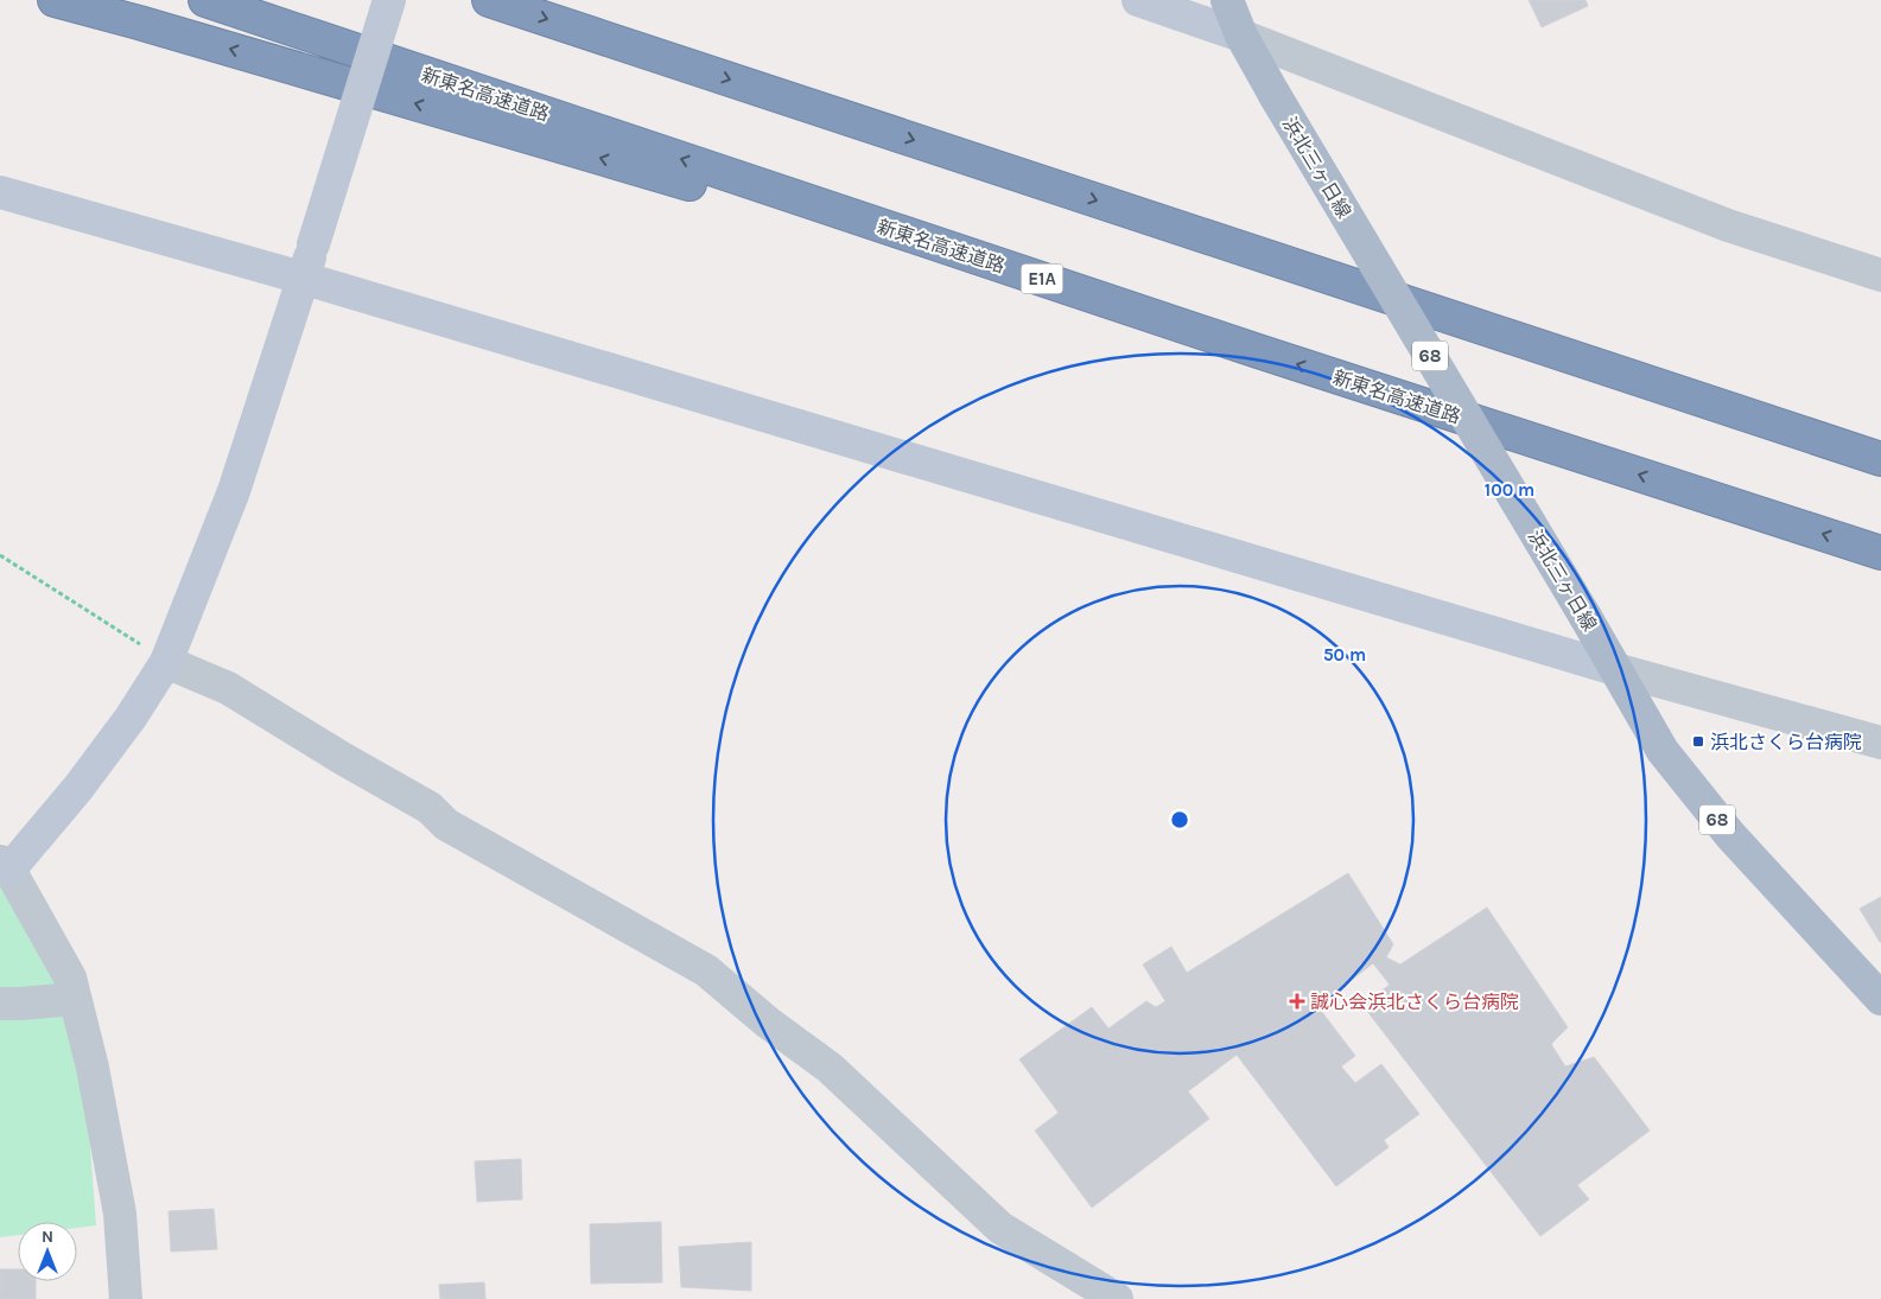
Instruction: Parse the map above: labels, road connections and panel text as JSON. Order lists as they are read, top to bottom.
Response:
{
  "streets": {
    "highway": ["新東名高速道路", "E1A"],
    "main road": ["浜北三ヶ日線", "68"]
  },
  "places": {
    "transit": ["浜北さくら台病院"],
    "health": ["誠心会浜北さくら台病院"]
  },
  "north": "top",
  "rings": ["100 m", "50 m"]
}
